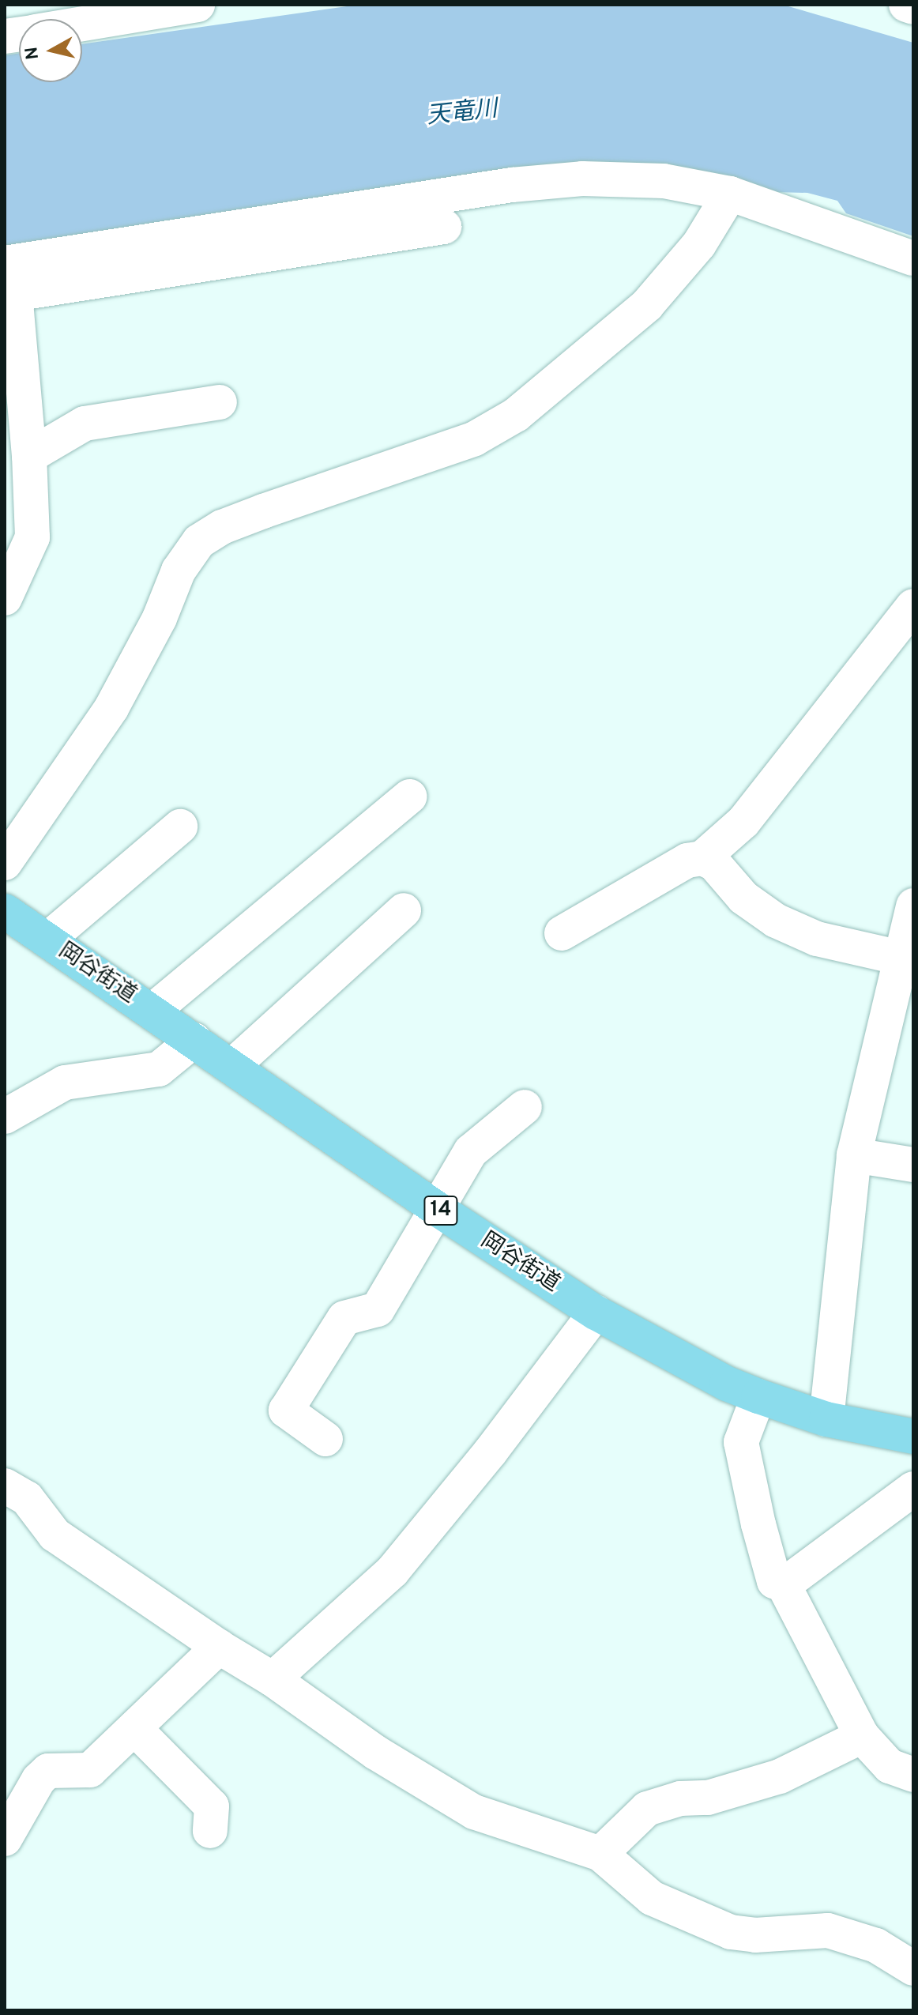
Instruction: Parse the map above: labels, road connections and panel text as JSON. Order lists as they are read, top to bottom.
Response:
{
  "streets": {
    "main road": ["岡谷街道", "14"]
  },
  "water": ["天竜川"],
  "north": "left"
}
